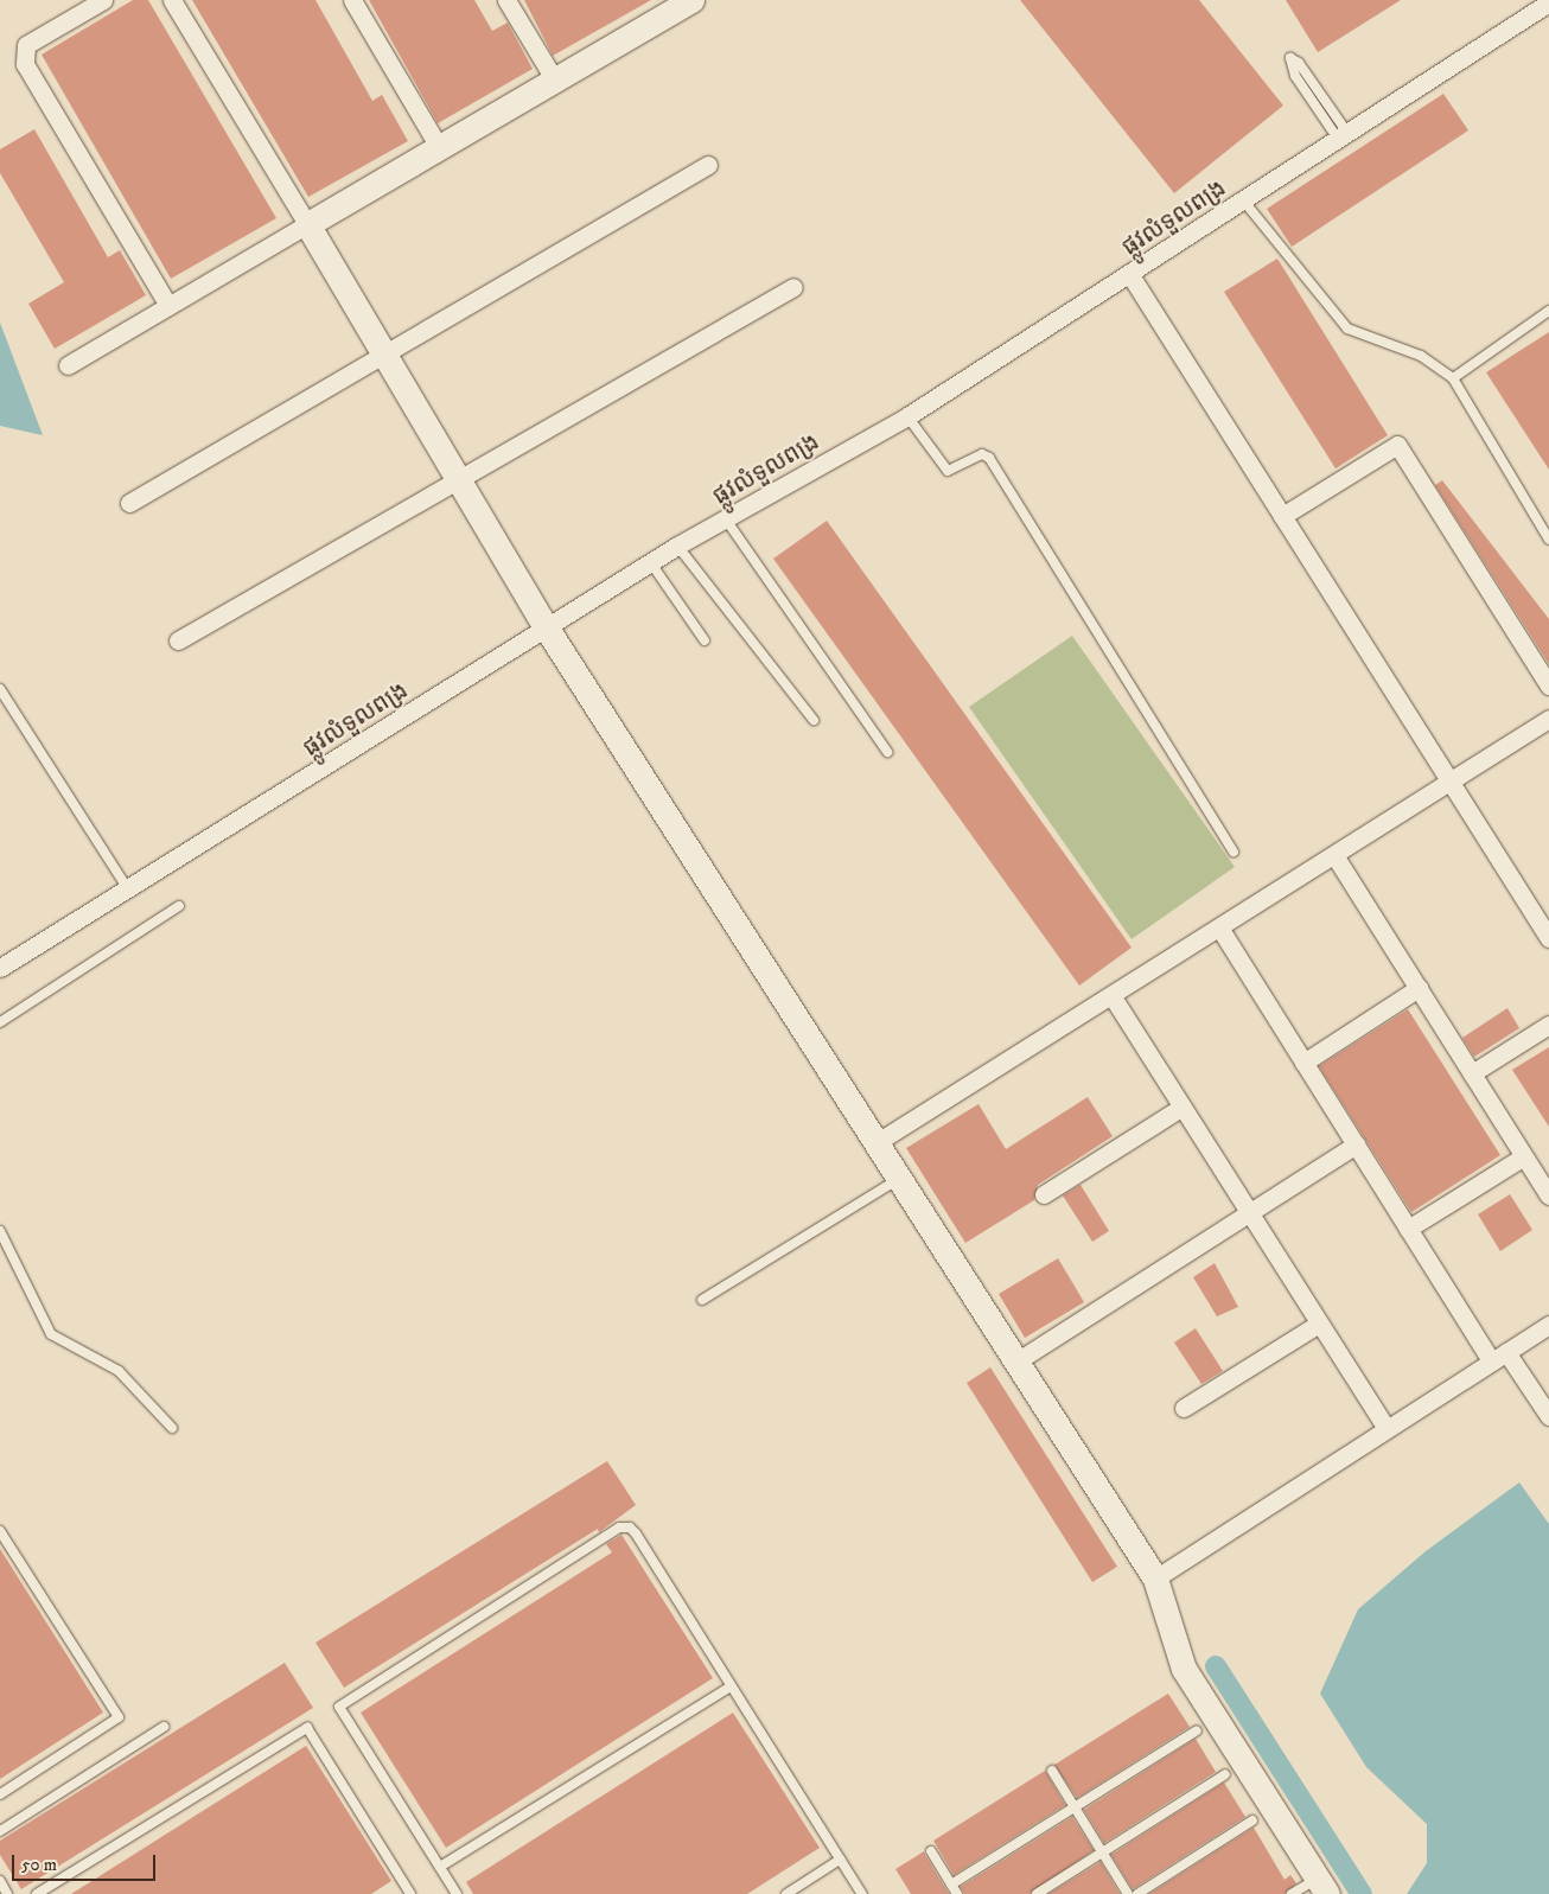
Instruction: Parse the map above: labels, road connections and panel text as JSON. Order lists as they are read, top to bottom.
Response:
{
  "streets": {
    "street": ["ផ្លូវលំទួលពង្រ"]
  },
  "scale_bar": "50 m"
}
